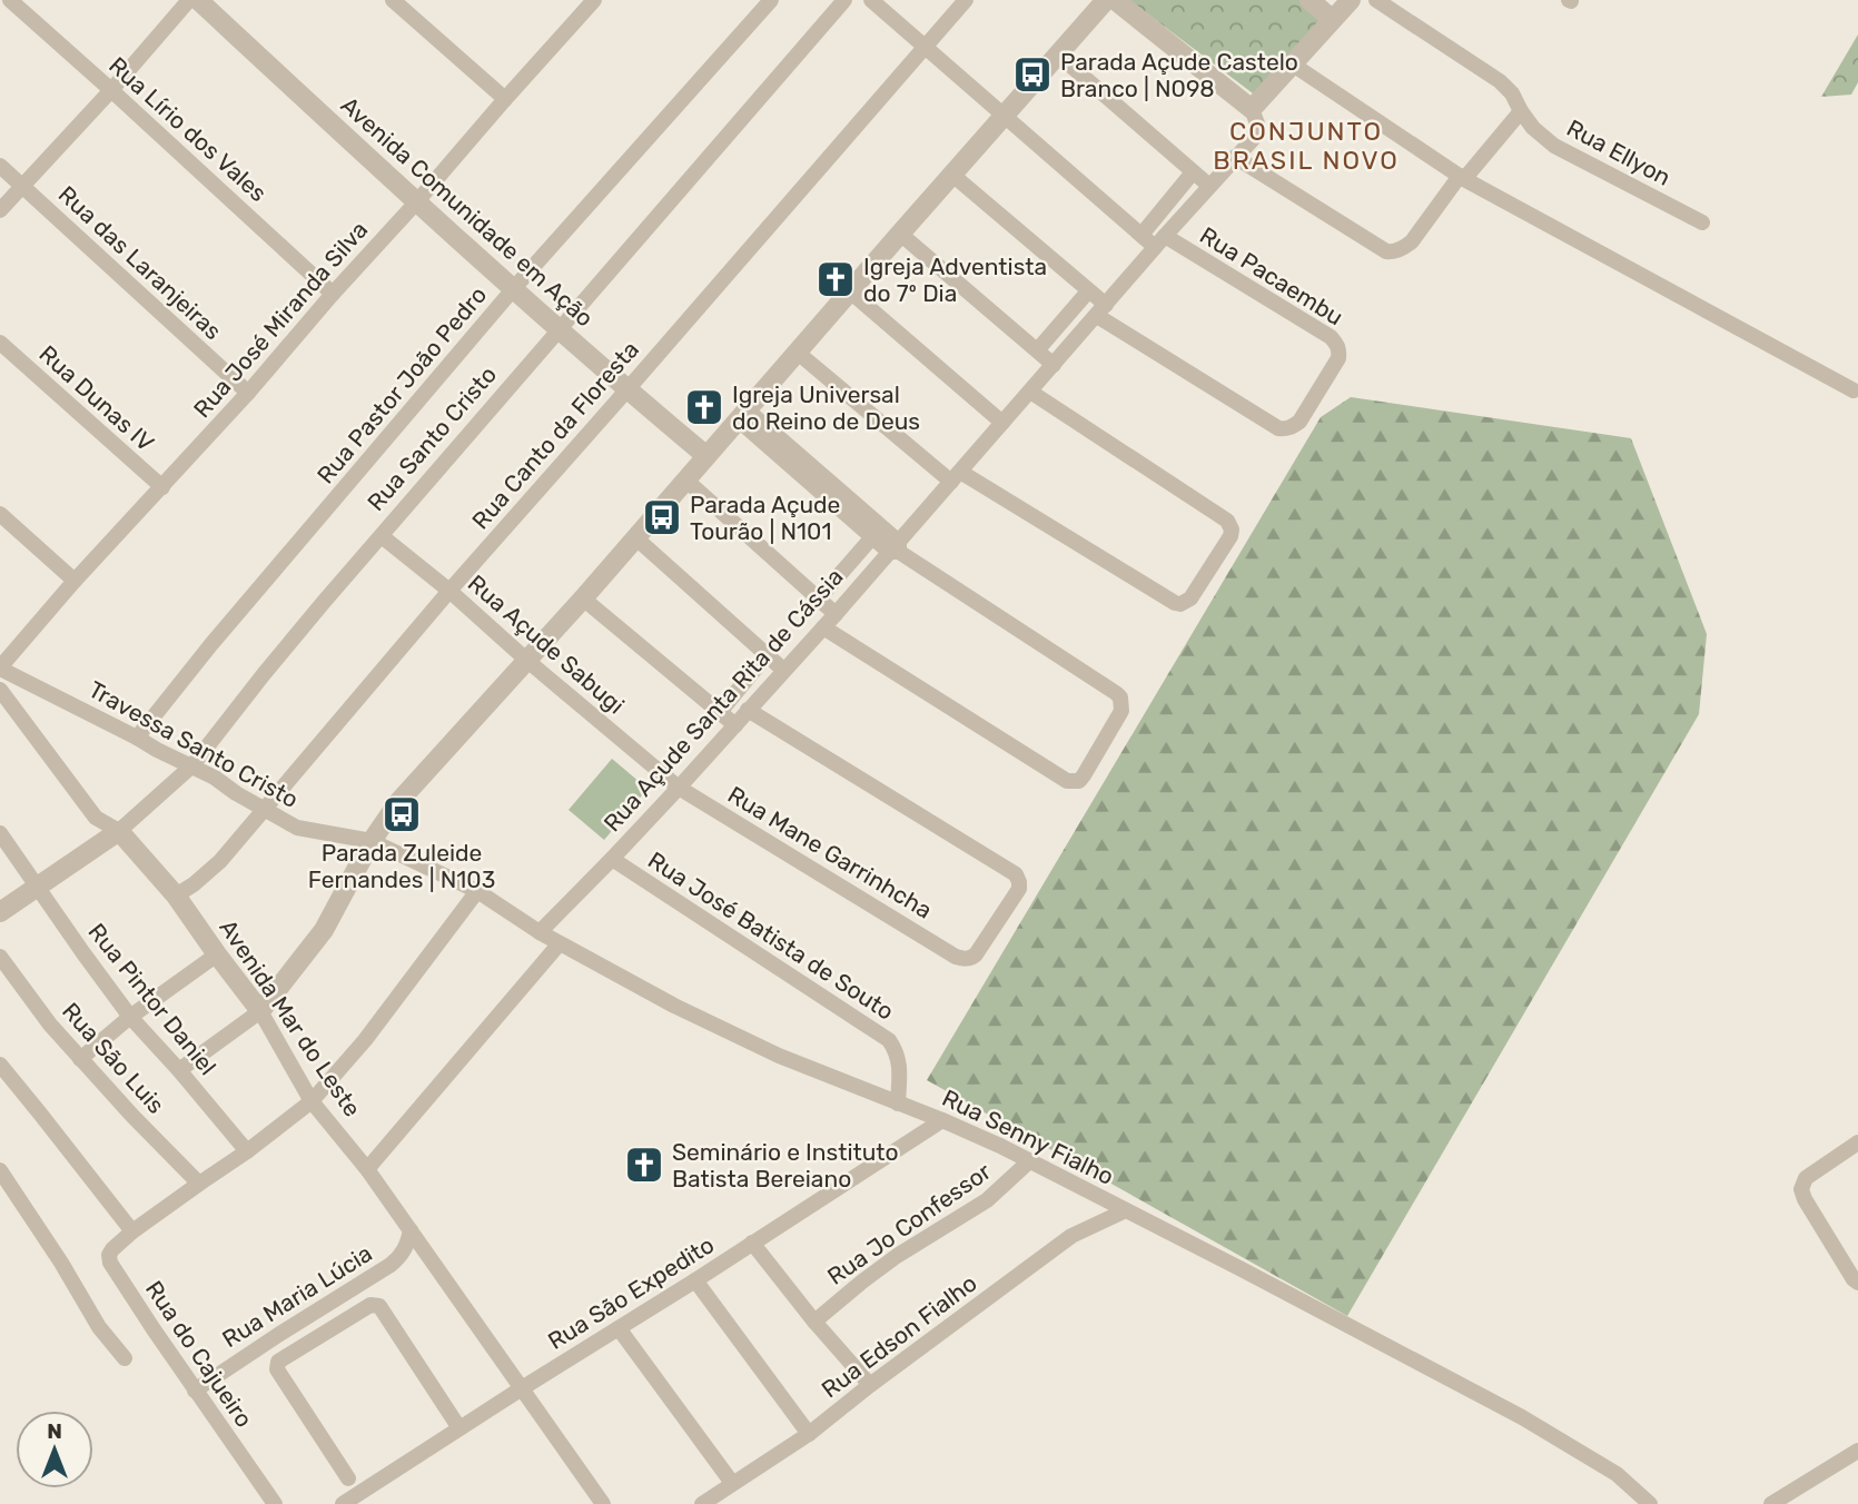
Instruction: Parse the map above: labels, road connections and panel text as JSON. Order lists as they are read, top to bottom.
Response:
{
  "streets": {
    "street": [
      "Rua Lírio dos Vales",
      "Rua Ellyon",
      "Avenida Comunidade em Ação",
      "Rua das Laranjeiras",
      "Rua Pacaembu",
      "Rua José Miranda Silva",
      "Rua Pastor João Pedro",
      "Rua Dunas IV",
      "Rua Canto da Floresta",
      "Rua Santo Cristo",
      "Rua Açude Sabugi",
      "Rua Açude Santa Rita de Cássia",
      "Travessa Santo Cristo",
      "Rua Mane Garrinhcha",
      "Rua José Batista de Souto",
      "Rua Pintor Daniel",
      "Avenida Mar do Leste",
      "Rua São Luis",
      "Rua Senny Fialho",
      "Rua Jo Confessor",
      "Rua São Expedito",
      "Rua Maria Lúcia",
      "Rua Edson Fialho",
      "Rua do Cajueiro"
    ]
  },
  "crossings": [
    ["Rua Lírio dos Vales", "Rua José Miranda Silva"],
    ["Avenida Comunidade em Ação", "Rua José Miranda Silva"],
    ["Avenida Comunidade em Ação", "Rua Pastor João Pedro"],
    ["Avenida Comunidade em Ação", "Rua Canto da Floresta"],
    ["Avenida Comunidade em Ação", "Rua Santo Cristo"],
    ["Rua das Laranjeiras", "Rua José Miranda Silva"],
    ["Rua Pacaembu", "Rua Açude Santa Rita de Cássia"],
    ["Rua José Miranda Silva", "Rua Dunas IV"],
    ["Rua José Miranda Silva", "Travessa Santo Cristo"],
    ["Rua Pastor João Pedro", "Travessa Santo Cristo"],
    ["Rua Canto da Floresta", "Rua Açude Sabugi"],
    ["Rua Canto da Floresta", "Travessa Santo Cristo"],
    ["Rua Canto da Floresta", "Avenida Mar do Leste"],
    ["Rua Santo Cristo", "Rua Açude Sabugi"],
    ["Rua Santo Cristo", "Travessa Santo Cristo"],
    ["Rua Santo Cristo", "Rua Pintor Daniel"],
    ["Rua Santo Cristo", "Avenida Mar do Leste"],
    ["Rua Açude Sabugi", "Rua Açude Santa Rita de Cássia"],
    ["Rua Açude Sabugi", "Rua Mane Garrinhcha"],
    ["Rua Açude Santa Rita de Cássia", "Rua Mane Garrinhcha"],
    ["Rua Açude Santa Rita de Cássia", "Rua José Batista de Souto"],
    ["Rua Açude Santa Rita de Cássia", "Rua Senny Fialho"],
    ["Travessa Santo Cristo", "Rua Senny Fialho"],
    ["Rua José Batista de Souto", "Rua Senny Fialho"],
    ["Rua Pintor Daniel", "Rua do Cajueiro"],
    ["Avenida Mar do Leste", "Rua São Expedito"],
    ["Avenida Mar do Leste", "Rua Maria Lúcia"],
    ["Avenida Mar do Leste", "Rua do Cajueiro"],
    ["Rua São Luis", "Rua do Cajueiro"],
    ["Rua Senny Fialho", "Rua Jo Confessor"],
    ["Rua Senny Fialho", "Rua São Expedito"],
    ["Rua Senny Fialho", "Rua Edson Fialho"],
    ["Rua Senny Fialho", "Rua do Cajueiro"],
    ["Rua Maria Lúcia", "Rua do Cajueiro"]
  ],
  "districts": ["CONJUNTO BRASIL NOVO"],
  "places": {
    "bus stop": ["Parada Açude Castelo Branco | N098", "Parada Açude Tourão | N101", "Parada Zuleide Fernandes | N103"],
    "church": ["Igreja Adventista do 7º Dia", "Igreja Universal do Reino de Deus", "Seminário e Instituto Batista Bereiano"]
  },
  "north": "top"
}
